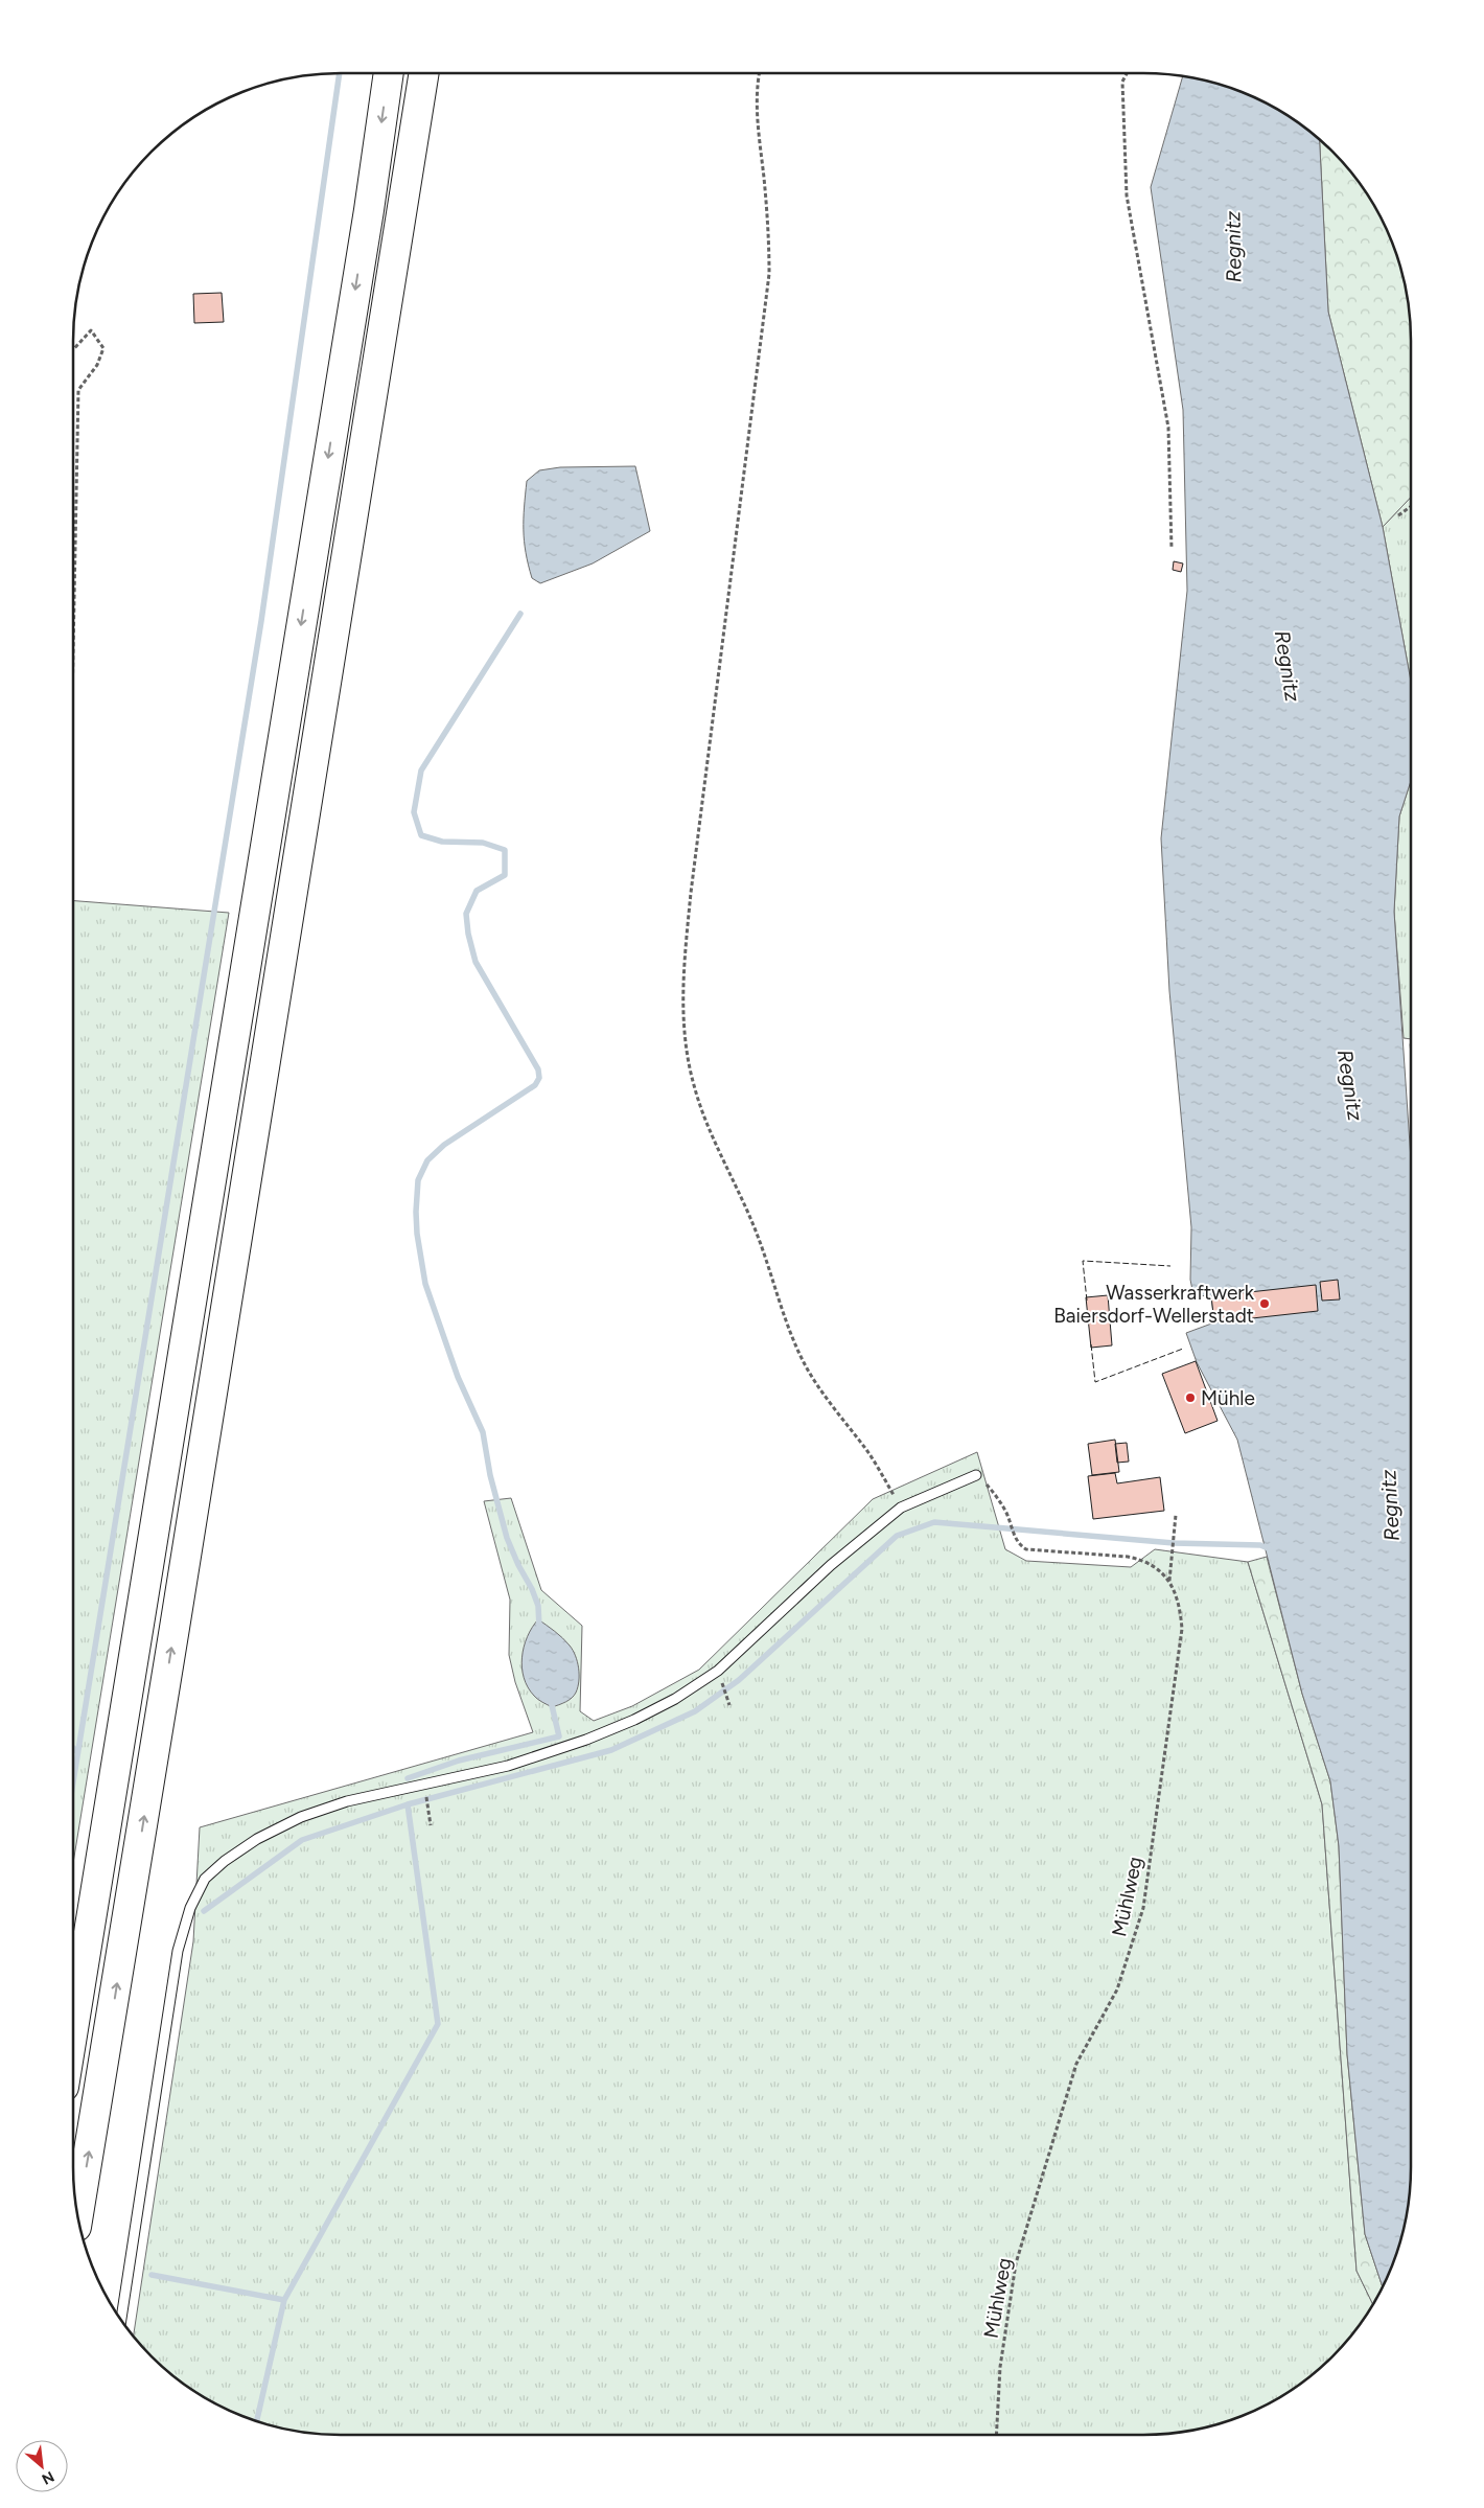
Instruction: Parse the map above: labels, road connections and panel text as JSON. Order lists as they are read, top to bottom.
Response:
{
  "streets": {
    "path": ["Mühlweg"]
  },
  "water": ["Regnitz"],
  "places": ["Wasserkraftwerk Baiersdorf-Wellerstadt", "Mühle"],
  "north": "bottom right"
}
